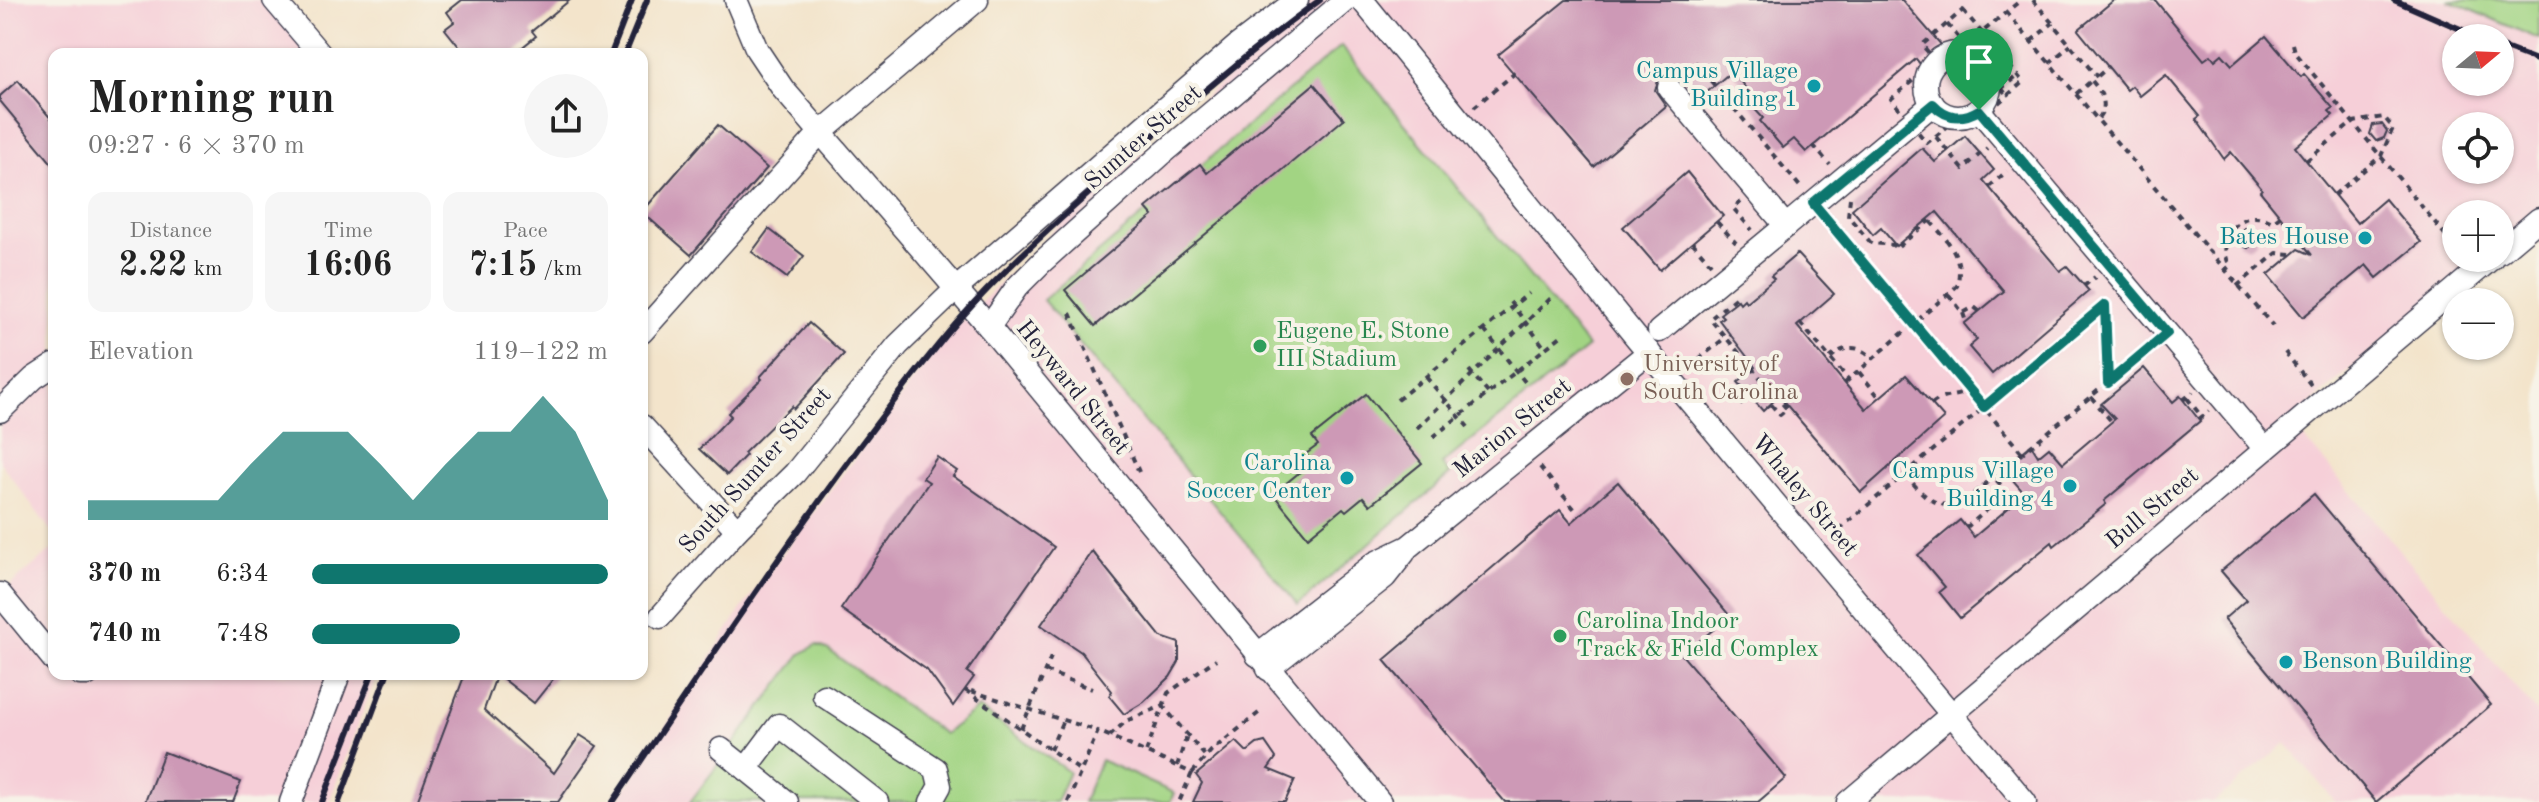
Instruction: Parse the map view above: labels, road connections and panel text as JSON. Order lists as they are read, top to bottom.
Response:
{
  "streets": {
    "street": [
      "Sumter Street",
      "Heyward Street",
      "Marion Street",
      "South Sumter Street",
      "Whaley Street",
      "Bull Street"
    ]
  },
  "crossings": [
    ["Sumter Street", "Heyward Street"],
    ["Sumter Street", "South Sumter Street"],
    ["Heyward Street", "Marion Street"],
    ["Heyward Street", "South Sumter Street"],
    ["Marion Street", "Whaley Street"],
    ["Whaley Street", "Bull Street"]
  ],
  "places": [
    "Campus Village Building 1",
    "Bates House",
    "Eugene E. Stone III Stadium",
    "University of South Carolina",
    "Carolina Soccer Center",
    "Campus Village Building 4",
    "Carolina Indoor Track & Field Complex",
    "Benson Building"
  ],
  "north": "right",
  "page": {
    "map_buttons": ["+", "−"],
    "heading": ["Morning run", "09:27 · 6 × 370 m"],
    "stats": [
      ["Distance", "2.22 km"],
      ["Time", "16:06"],
      ["Pace", "7:15 /km"]
    ],
    "chart": ["Elevation", "119–122 m"],
    "list": [
      {
        "name": "370 m",
        "note": "6:34"
      },
      {
        "name": "740 m",
        "note": "7:48"
      }
    ]
  }
}
